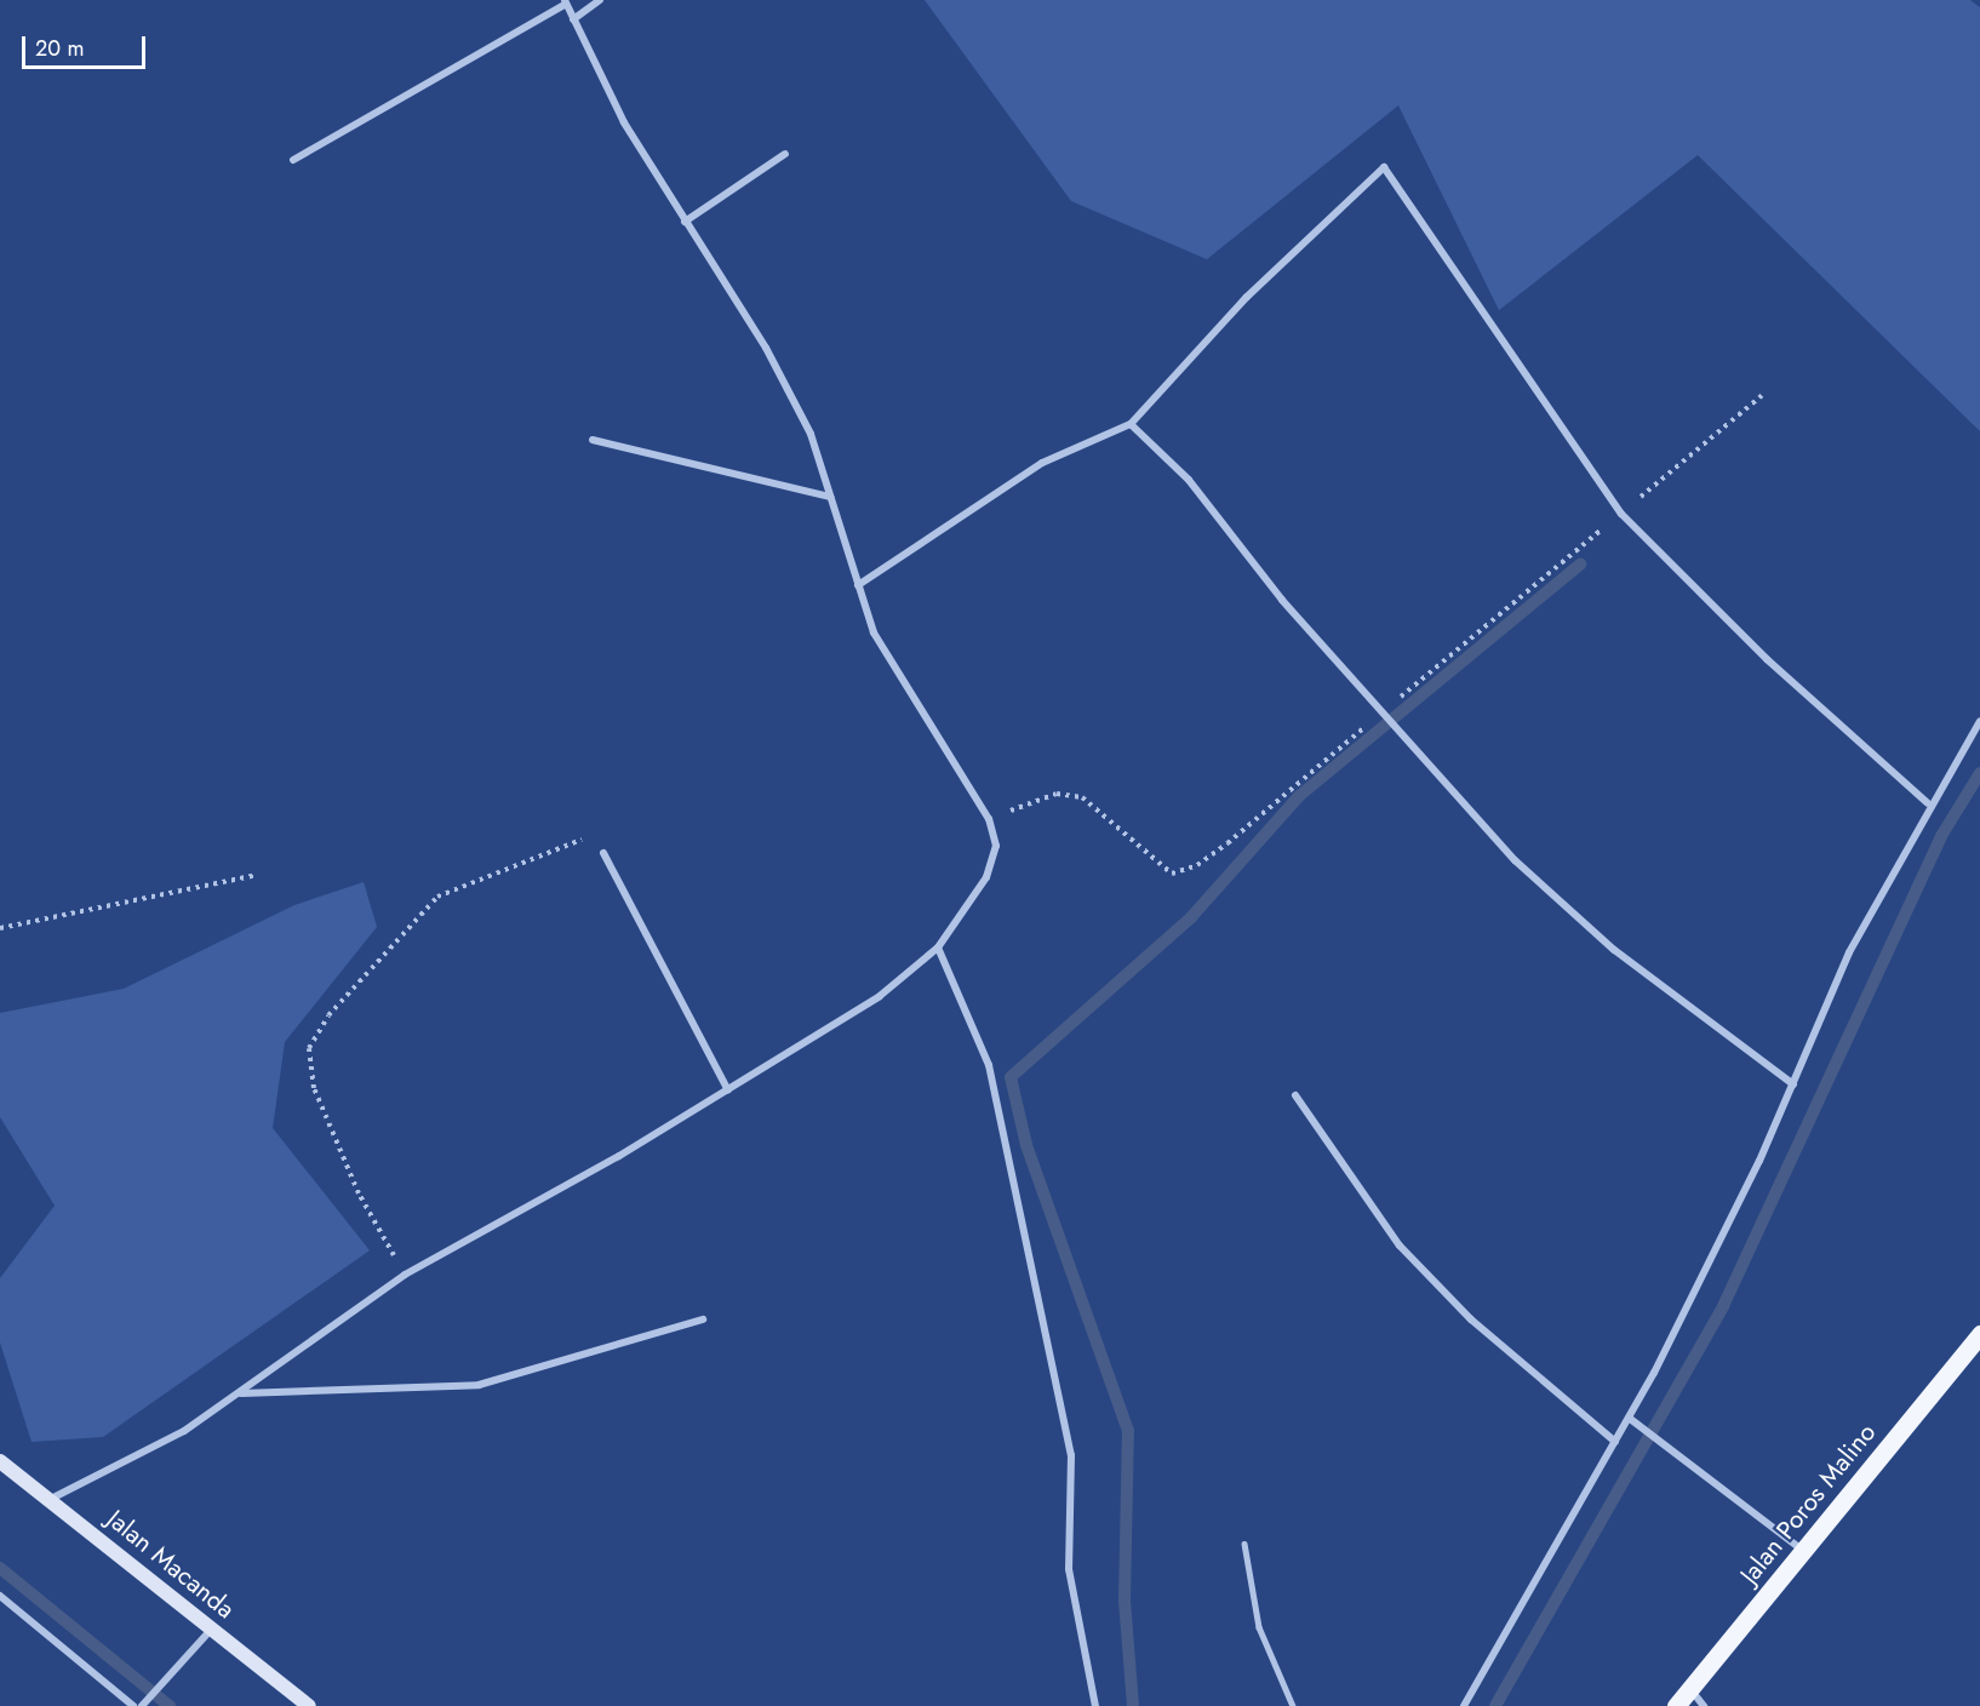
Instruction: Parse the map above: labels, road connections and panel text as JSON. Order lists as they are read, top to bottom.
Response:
{
  "streets": {
    "main road": ["Jalan Poros Malino"],
    "street": ["Jalan Macanda"]
  },
  "scale_bar": "20 m"
}
